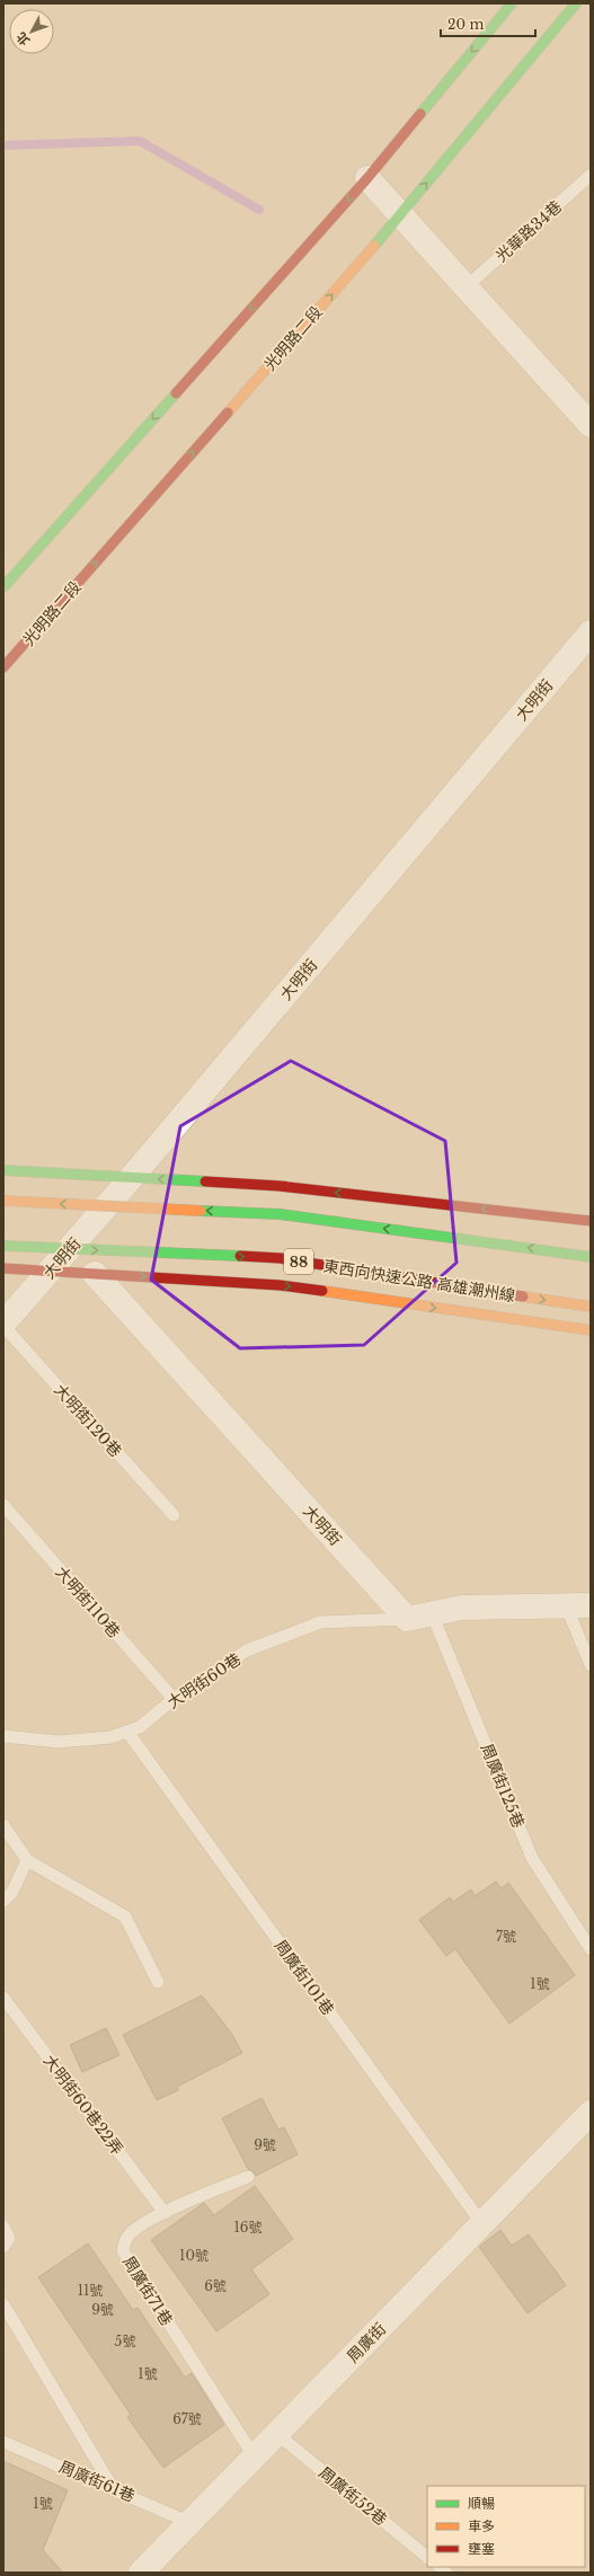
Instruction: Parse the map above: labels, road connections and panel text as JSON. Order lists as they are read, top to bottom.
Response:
{
  "streets": {
    "main road": ["光明路二段", "88", "東西向快速公路 高雄潮州線"],
    "street": ["大明街", "周廣街"],
    "lane": [
      "光華路34巷",
      "大明街120巷",
      "大明街110巷",
      "大明街60巷",
      "周廣街125巷",
      "周廣街101巷",
      "大明街60巷22弄",
      "周廣街71巷",
      "周廣街61巷",
      "周廣街52巷"
    ]
  },
  "crossings": [
    ["大明街", "大明街120巷"],
    ["大明街", "大明街60巷"],
    ["大明街110巷", "大明街60巷"],
    ["大明街60巷", "周廣街101巷"],
    ["周廣街101巷", "周廣街"],
    ["大明街60巷22弄", "周廣街71巷"],
    ["周廣街71巷", "周廣街"],
    ["周廣街", "周廣街61巷"],
    ["周廣街", "周廣街52巷"]
  ],
  "house_numbers": [
    "7號",
    "1號",
    "9號",
    "16號",
    "10號",
    "6號",
    "11號",
    "9號",
    "5號",
    "1號",
    "67號",
    "1號"
  ],
  "legend": ["順暢", "車多", "壅塞"],
  "scale_bar": "20 m",
  "north": "bottom left"
}
